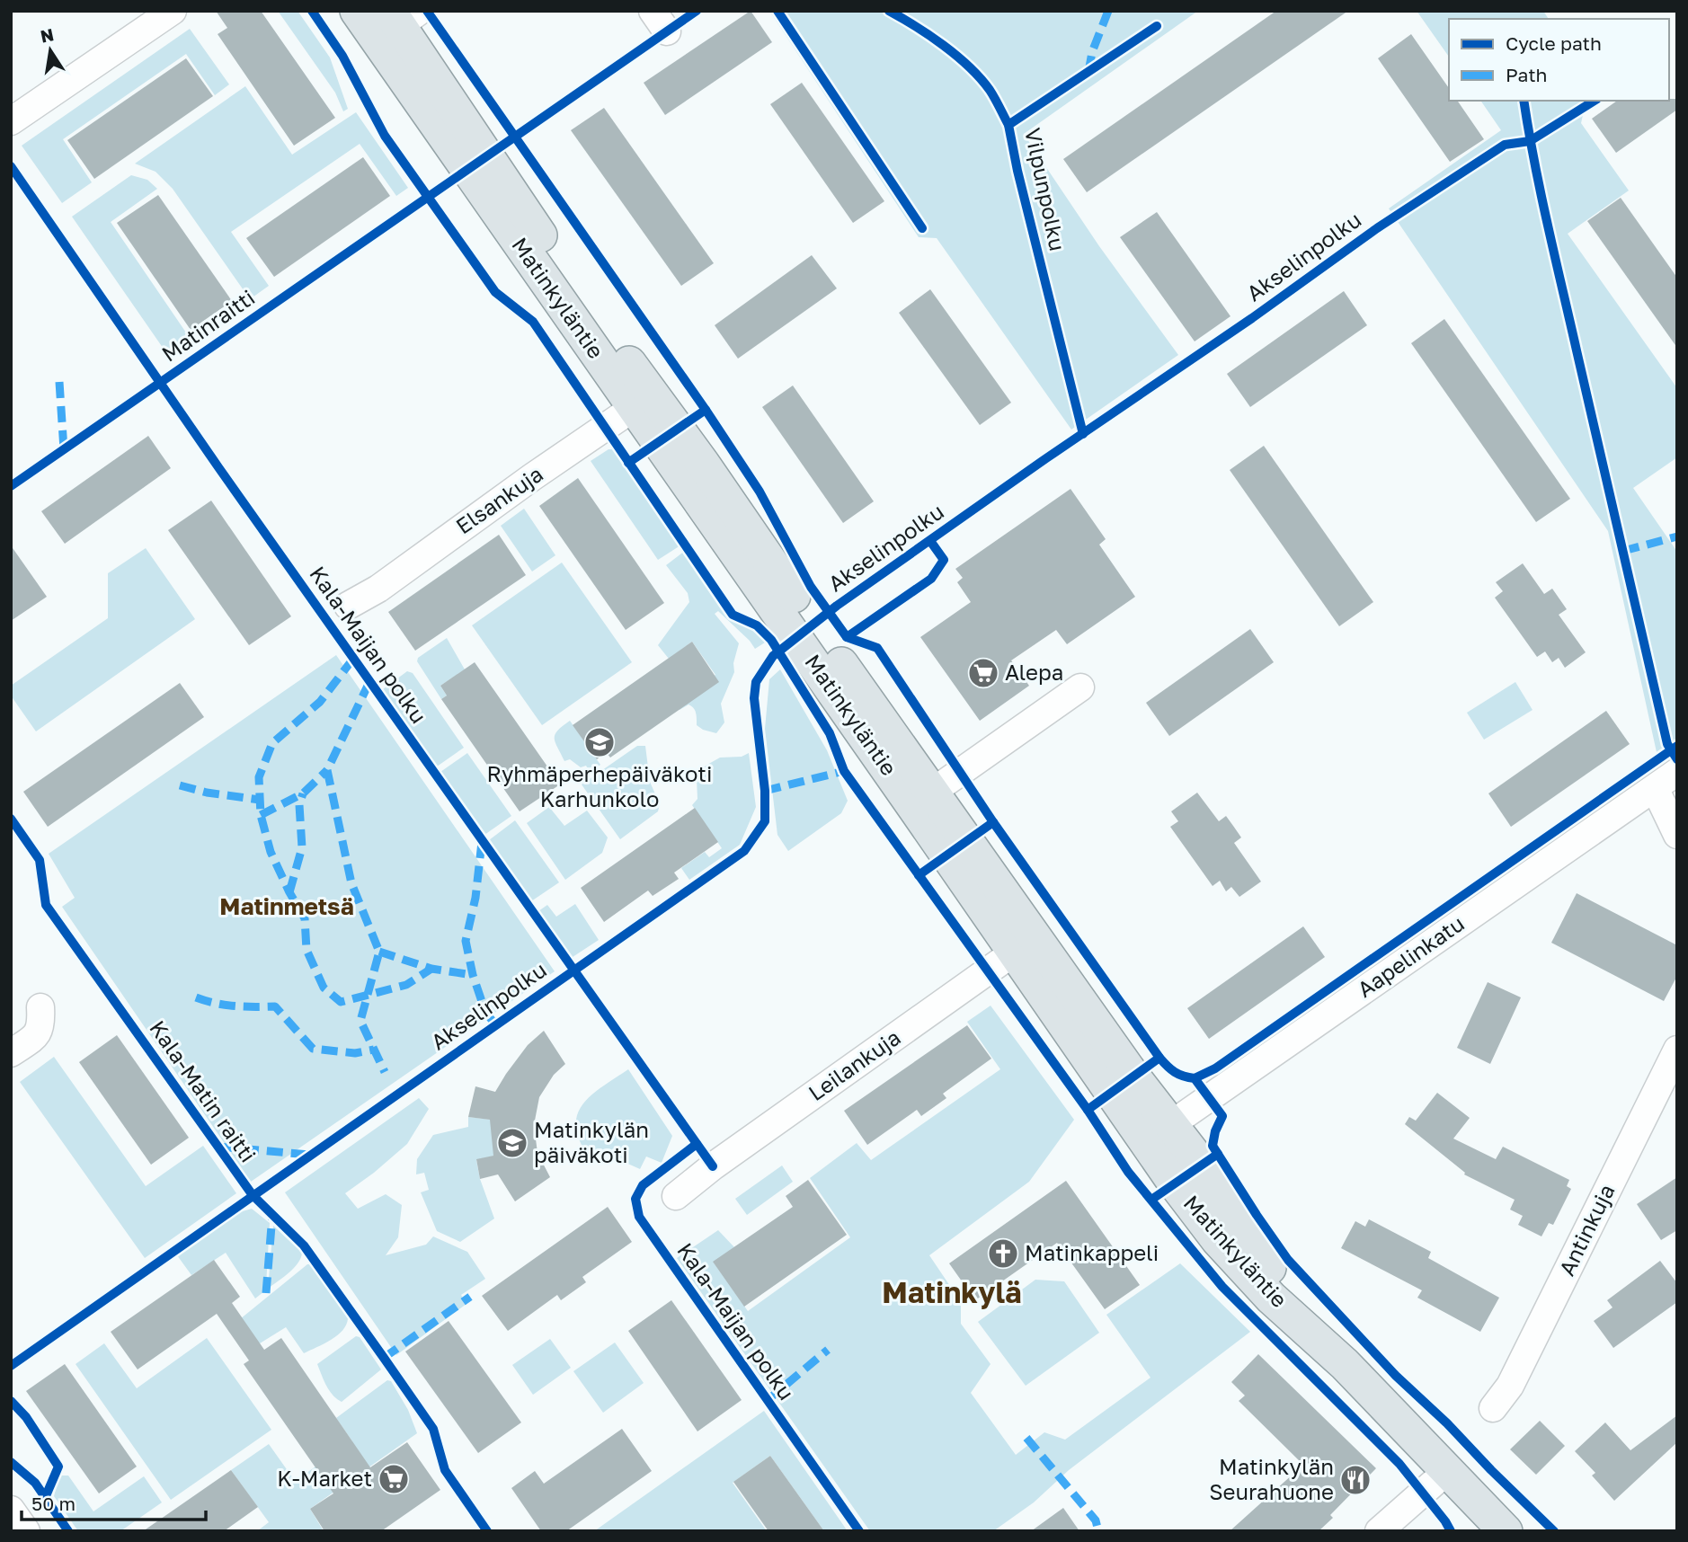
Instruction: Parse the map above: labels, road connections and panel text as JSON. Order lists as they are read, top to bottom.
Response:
{
  "streets": {
    "main road": ["Matinkyläntie"],
    "street": [
      "Elsankuja",
      "Aapelinkatu",
      "Leilankuja",
      "Antinkuja"
    ],
    "cycle path": [
      "Vilpunpolku",
      "Akselinpolku",
      "Matinraitti",
      "Kala-Maijan polku",
      "Kala-Matin raitti"
    ]
  },
  "crossings": [
    ["Matinkyläntie", "Elsankuja"],
    ["Matinkyläntie", "Aapelinkatu"],
    ["Matinkyläntie", "Leilankuja"]
  ],
  "districts": ["Matinmetsä", "Matinkylä"],
  "places": {
    "supermarket": ["Alepa", "K-Market"],
    "school or university": ["Ryhmäperhepäiväkoti Karhunkolo", "Matinkylän päiväkoti"],
    "church": ["Matinkappeli"],
    "restaurant": ["Matinkylän Seurahuone"]
  },
  "legend": ["Cycle path", "Path"],
  "scale_bar": "50 m",
  "north": "top"
}
